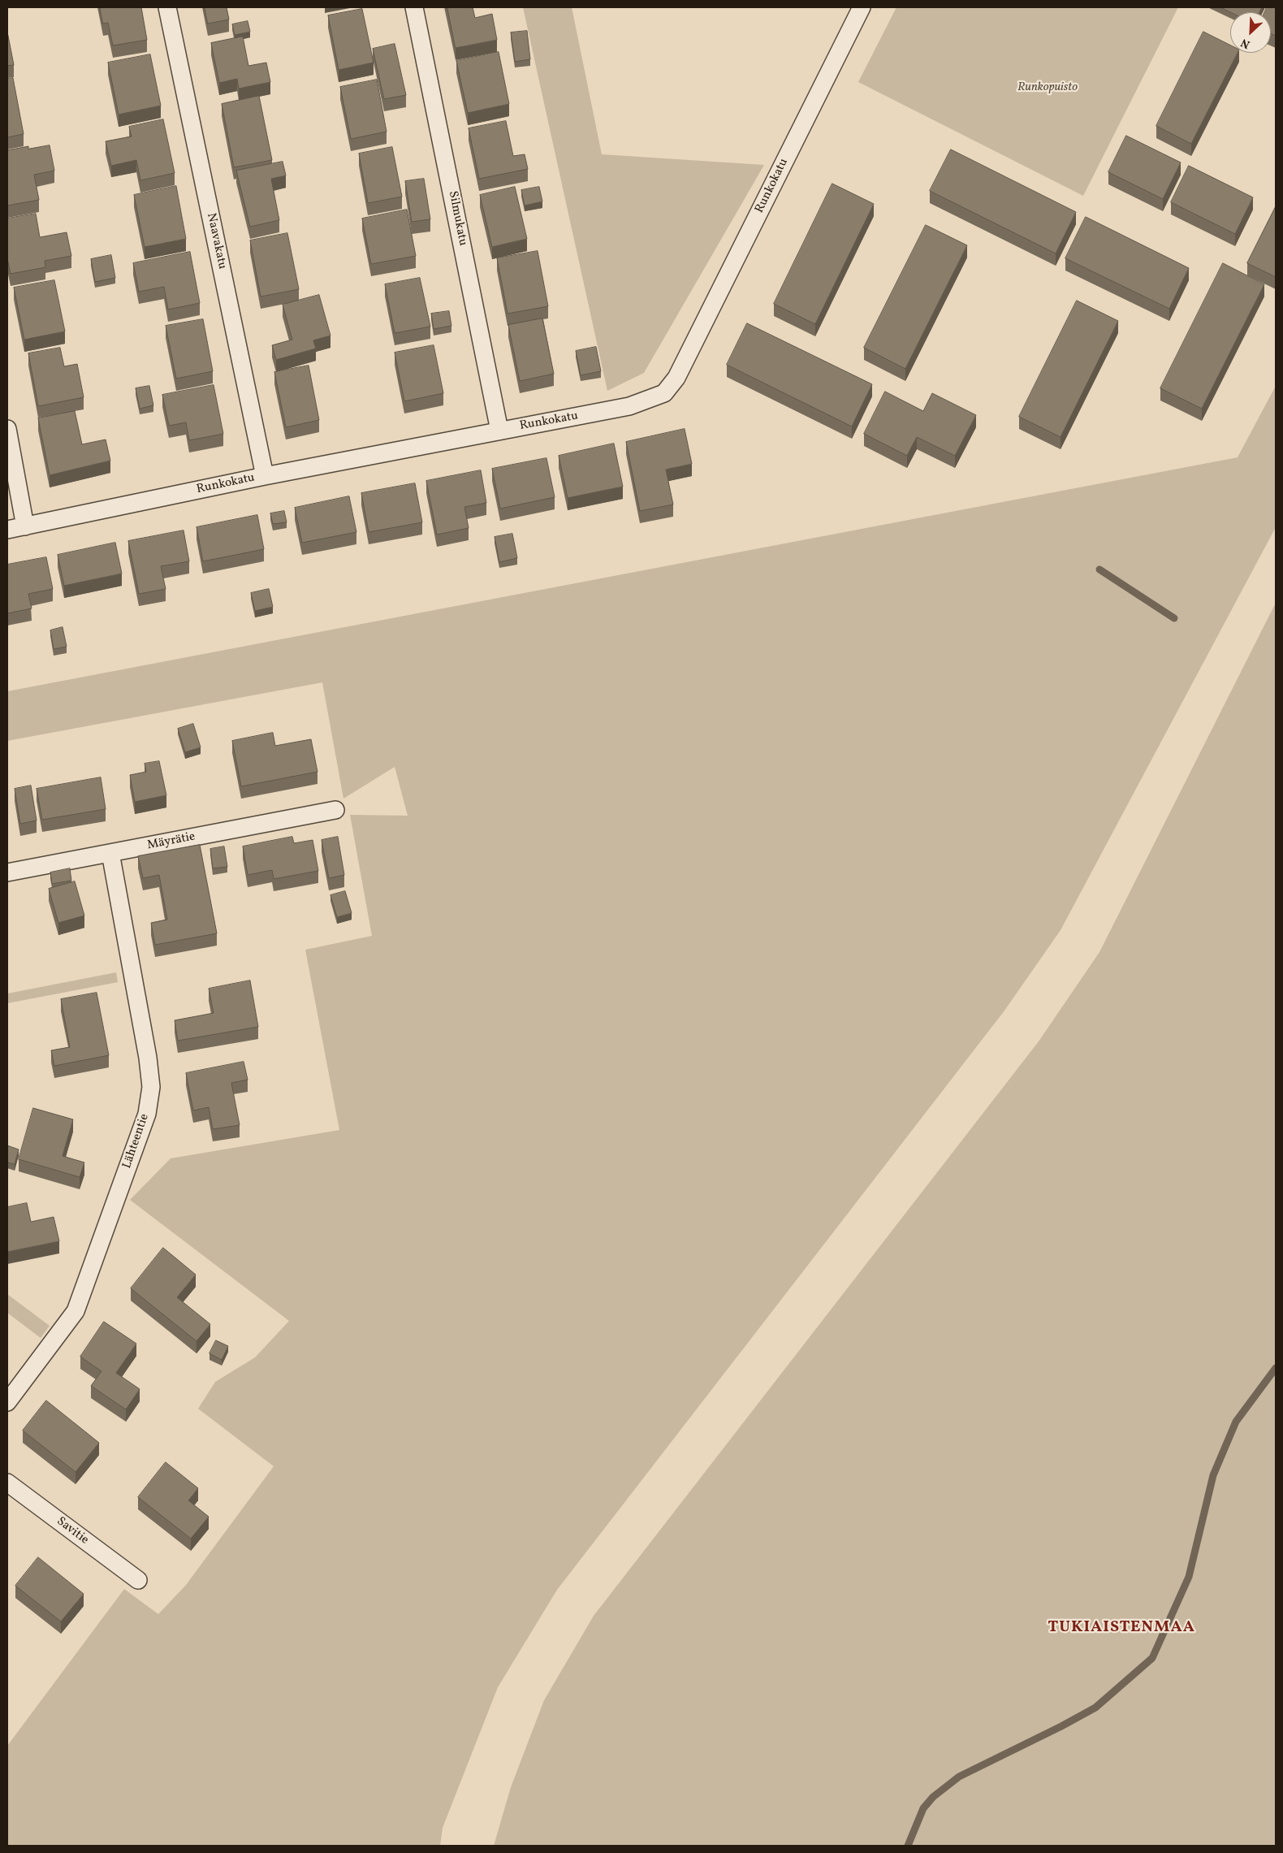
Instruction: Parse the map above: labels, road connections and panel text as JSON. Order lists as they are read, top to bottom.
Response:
{
  "streets": {
    "street": [
      "Runkokatu",
      "Silmukatu",
      "Naavakatu",
      "Mäyrätie",
      "Lähteentie",
      "Savitie"
    ]
  },
  "crossings": [
    ["Runkokatu", "Silmukatu"],
    ["Runkokatu", "Naavakatu"],
    ["Mäyrätie", "Lähteentie"]
  ],
  "districts": ["TUKIAISTENMAA"],
  "parks": ["Runkopuisto"],
  "north": "bottom left"
}
